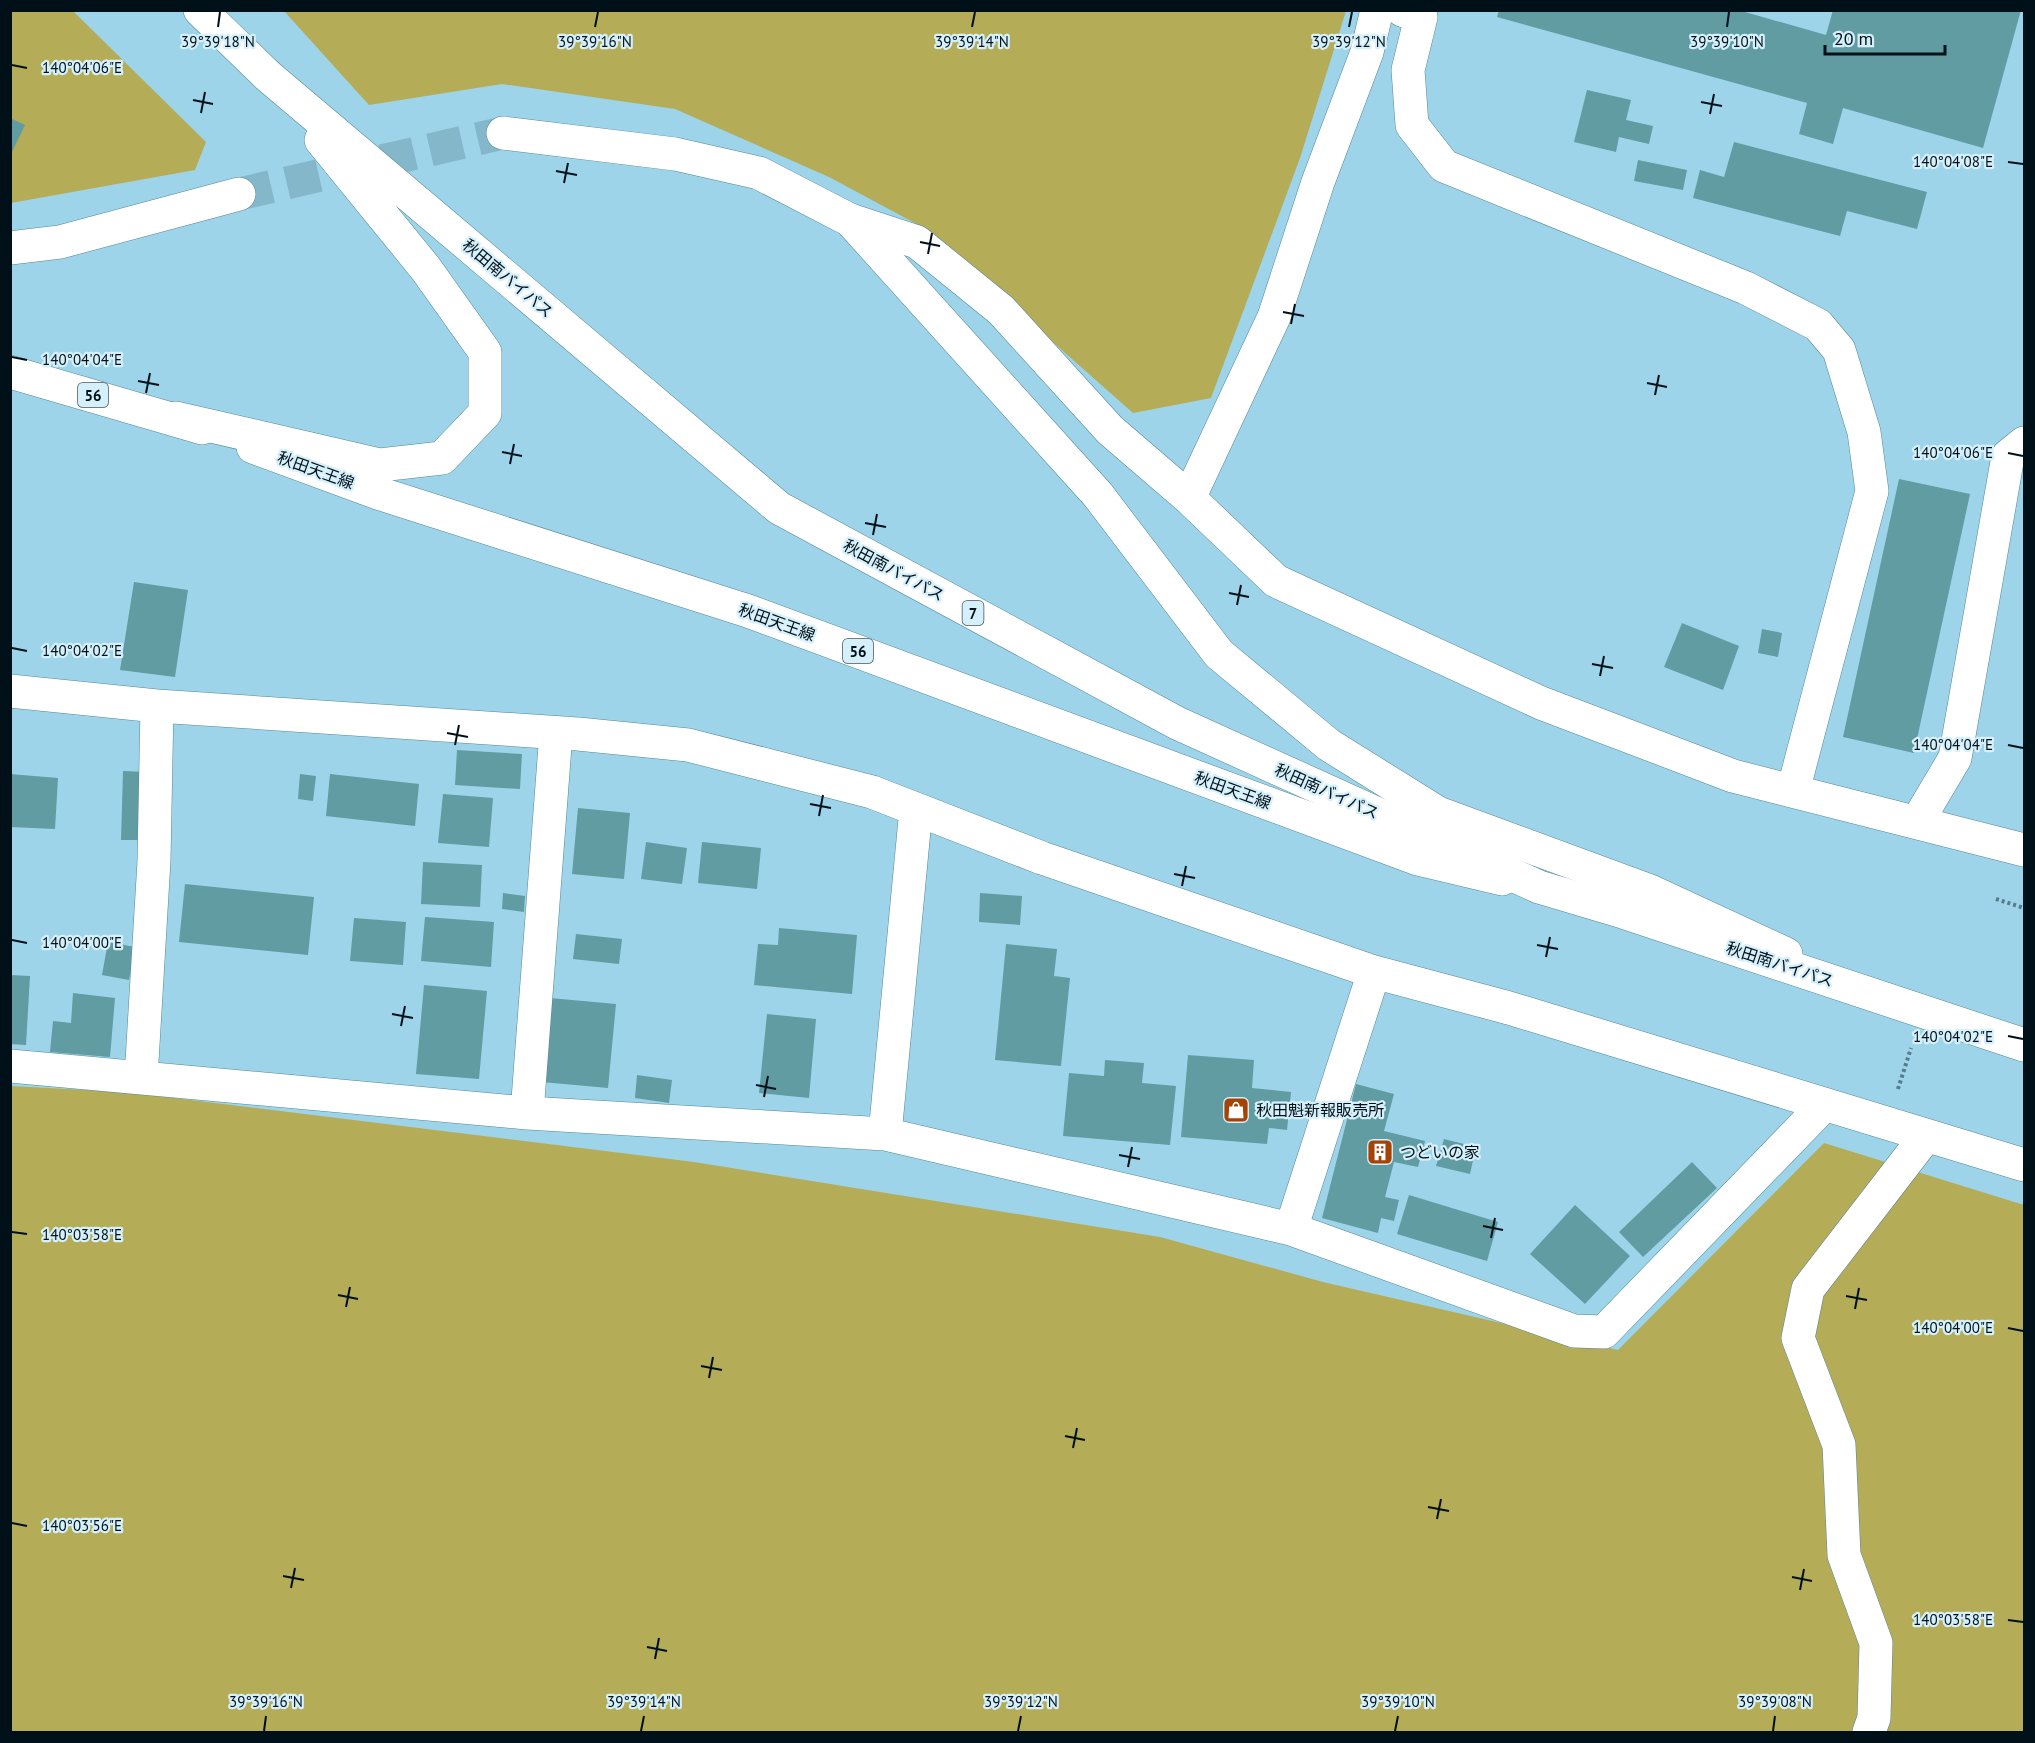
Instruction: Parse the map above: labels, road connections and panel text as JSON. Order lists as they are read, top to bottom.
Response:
{
  "streets": {
    "main road": [
      "秋田南バイパス",
      "56",
      "秋田天王線",
      "7"
    ]
  },
  "crossings": [
    ["秋田南バイパス", "秋田天王線"],
    ["秋田南バイパス", "7"]
  ],
  "places": {
    "shop": ["秋田魁新報販売所"],
    "building": ["つどいの家"]
  },
  "scale_bar": "20 m",
  "coordinates": [
    "39°39'18\"N",
    "39°39'16\"N",
    "39°39'14\"N",
    "39°39'12\"N",
    "39°39'10\"N",
    "140°04'06\"E",
    "140°04'08\"E",
    "140°04'04\"E",
    "140°04'02\"E",
    "140°04'00\"E",
    "140°03'58\"E",
    "140°03'56\"E",
    "39°39'08\"N"
  ]
}
